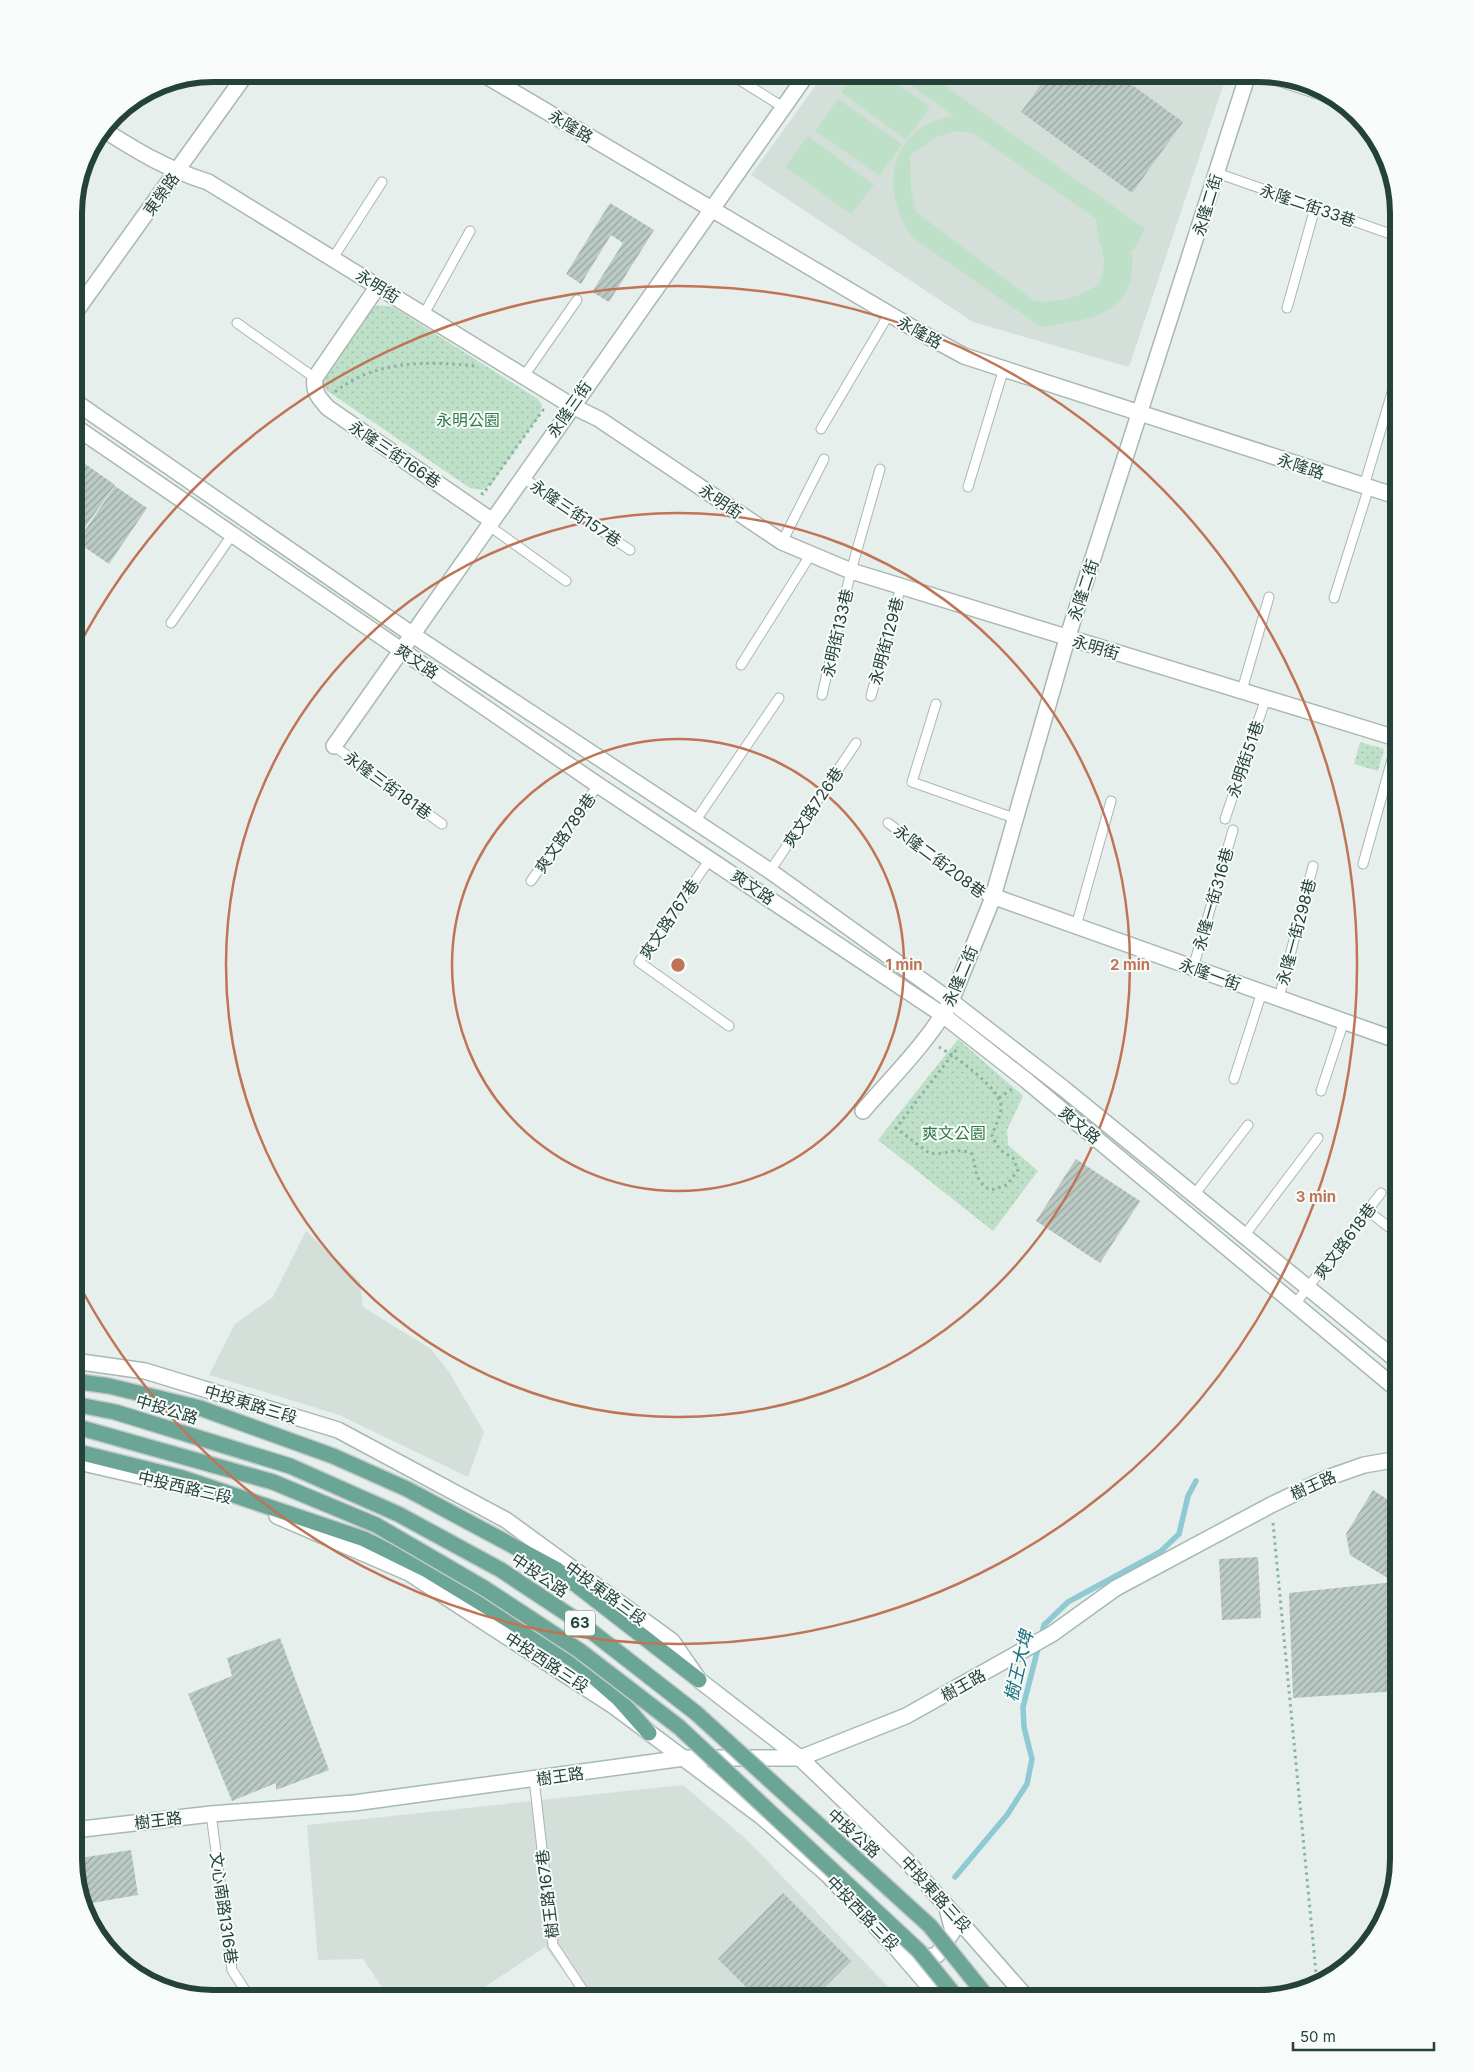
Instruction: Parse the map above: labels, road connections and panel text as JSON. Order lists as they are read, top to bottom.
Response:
{
  "streets": {
    "main road": ["中投公路", "63"],
    "street": [
      "永隆路",
      "東榮路",
      "永隆二街",
      "永明街",
      "永隆三街",
      "永隆三街166巷",
      "爽文路",
      "永隆一街",
      "中投東路三段",
      "樹王路",
      "中投西路三段"
    ],
    "lane": [
      "永隆二街33巷",
      "永隆三街157巷",
      "永明街133巷",
      "永明街129巷",
      "永明街51巷",
      "永隆三街181巷",
      "爽文路726巷",
      "爽文路789巷",
      "永隆二街208巷",
      "永隆一街316巷",
      "爽文路767巷",
      "永隆一街298巷",
      "爽文路618巷",
      "樹王路167巷",
      "文心南路1316巷"
    ]
  },
  "crossings": [
    ["永隆路", "永隆二街"],
    ["永隆路", "永隆三街"],
    ["東榮路", "永明街"],
    ["永隆二街", "永隆二街33巷"],
    ["永隆二街", "永明街"],
    ["永隆二街", "爽文路"],
    ["永隆二街", "永隆二街208巷"],
    ["永隆二街", "永隆一街"],
    ["永明街", "永隆三街"],
    ["永明街", "永明街133巷"],
    ["永明街", "永明街129巷"],
    ["永明街", "永明街51巷"],
    ["永隆三街", "永隆三街166巷"],
    ["永隆三街", "永隆三街157巷"],
    ["永隆三街", "爽文路"],
    ["永隆三街", "永隆三街181巷"],
    ["爽文路", "爽文路726巷"],
    ["爽文路", "爽文路789巷"],
    ["爽文路", "爽文路767巷"],
    ["爽文路", "爽文路618巷"],
    ["永隆二街208巷", "永隆一街"],
    ["永隆一街316巷", "永隆一街"],
    ["永隆一街298巷", "永隆一街"],
    ["中投東路三段", "樹王路"],
    ["樹王路", "中投西路三段"],
    ["樹王路", "樹王路167巷"],
    ["樹王路", "文心南路1316巷"]
  ],
  "water": ["樹王大埤"],
  "parks": ["永明公園", "爽文公園"],
  "scale_bar": "50 m",
  "rings": ["1 min", "2 min", "3 min"]
}
